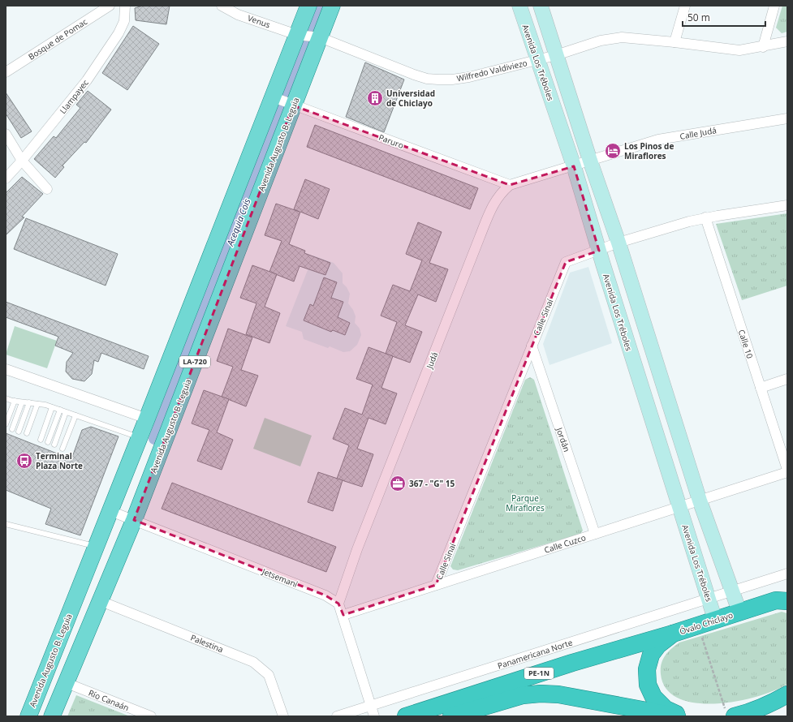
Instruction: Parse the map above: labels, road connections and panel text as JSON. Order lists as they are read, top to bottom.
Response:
{
  "streets": {
    "highway": ["Óvalo Chiclayo", "PE-1N"],
    "main road": ["Avenida Los Tréboles", "Avenida Augusto B. Leguia", "LA-720"],
    "street": [
      "Venus",
      "Bosque de Pomac",
      "Wilfredo Valdiviezo",
      "Llampayec",
      "Calle Judá",
      "Paruro",
      "Calle Sinaí",
      "Calle 10",
      "Judá",
      "Jordán",
      "Calle Cuzco",
      "Jetsemaní",
      "Palestina",
      "Panamericana Norte",
      "Río Canaán"
    ]
  },
  "crossings": [
    ["Venus", "Wilfredo Valdiviezo"],
    ["Venus", "Avenida Augusto B. Leguia"],
    ["Avenida Los Tréboles", "Wilfredo Valdiviezo"],
    ["Avenida Los Tréboles", "Calle Judá"],
    ["Avenida Los Tréboles", "Calle Sinaí"],
    ["Avenida Los Tréboles", "Judá"],
    ["Avenida Los Tréboles", "Calle Cuzco"],
    ["Avenida Los Tréboles", "Óvalo Chiclayo"],
    ["Avenida Los Tréboles", "Panamericana Norte"],
    ["Wilfredo Valdiviezo", "Avenida Augusto B. Leguia"],
    ["Calle Judá", "Judá"],
    ["Paruro", "Avenida Augusto B. Leguia"],
    ["Paruro", "Judá"],
    ["Avenida Augusto B. Leguia", "Jetsemaní"],
    ["Avenida Augusto B. Leguia", "Palestina"],
    ["Avenida Augusto B. Leguia", "Río Canaán"],
    ["Calle Sinaí", "Calle 10"],
    ["Calle Sinaí", "Jordán"],
    ["Calle Sinaí", "Calle Cuzco"],
    ["Calle 10", "Calle Cuzco"],
    ["Judá", "Jetsemaní"],
    ["Jordán", "Calle Cuzco"],
    ["Óvalo Chiclayo", "PE-1N"]
  ],
  "water": ["Acequia Cois"],
  "parks": ["Parque Miraflores"],
  "places": {
    "building": ["Universidad de Chiclayo"],
    "hotel": ["Los Pinos de Miraflores"],
    "bus stop": ["Terminal Plaza Norte"],
    "office": ["367 - \"G\" 15"]
  },
  "scale_bar": "50 m"
}
